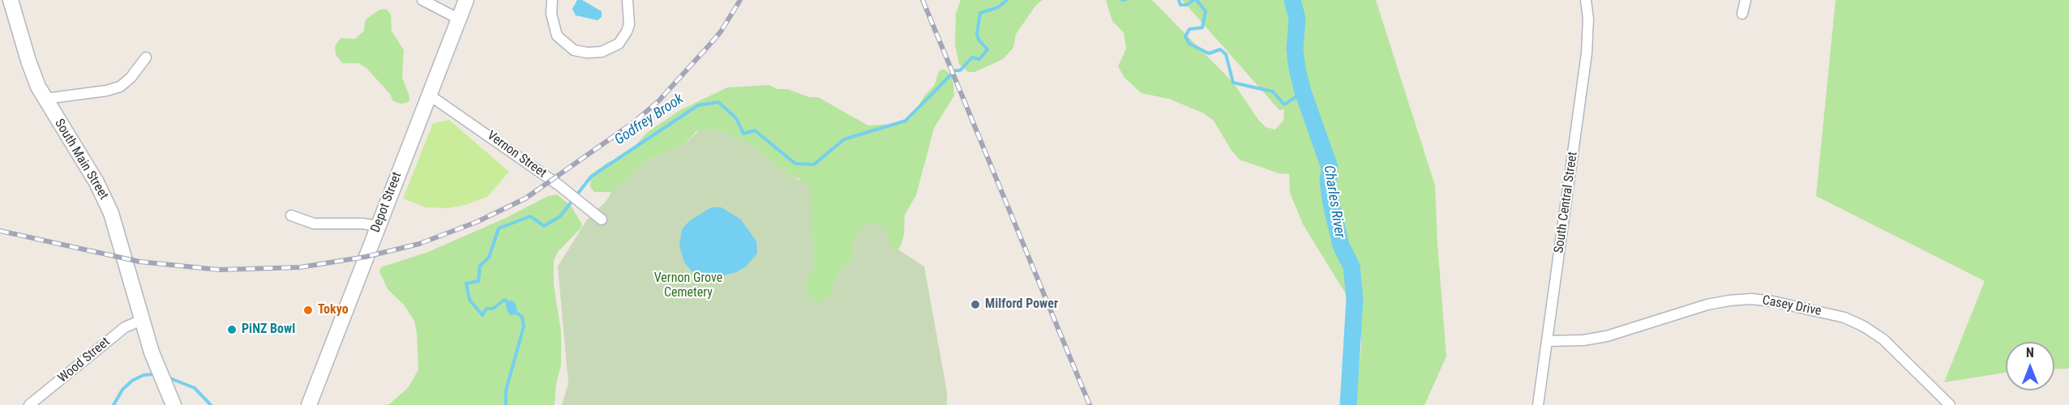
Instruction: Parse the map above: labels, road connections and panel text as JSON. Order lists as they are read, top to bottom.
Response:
{
  "streets": {
    "main road": ["South Main Street", "Depot Street"],
    "street": [
      "Vernon Street",
      "South Central Street",
      "Casey Drive",
      "Wood Street"
    ]
  },
  "crossings": [
    ["Vernon Street", "Depot Street"],
    ["South Main Street", "Wood Street"],
    ["South Central Street", "Casey Drive"]
  ],
  "water": ["Godfrey Brook", "Charles River"],
  "parks": ["Vernon Grove Cemetery"],
  "places": ["Milford Power", "Tokyo", "PiNZ Bowl"],
  "north": "top"
}
